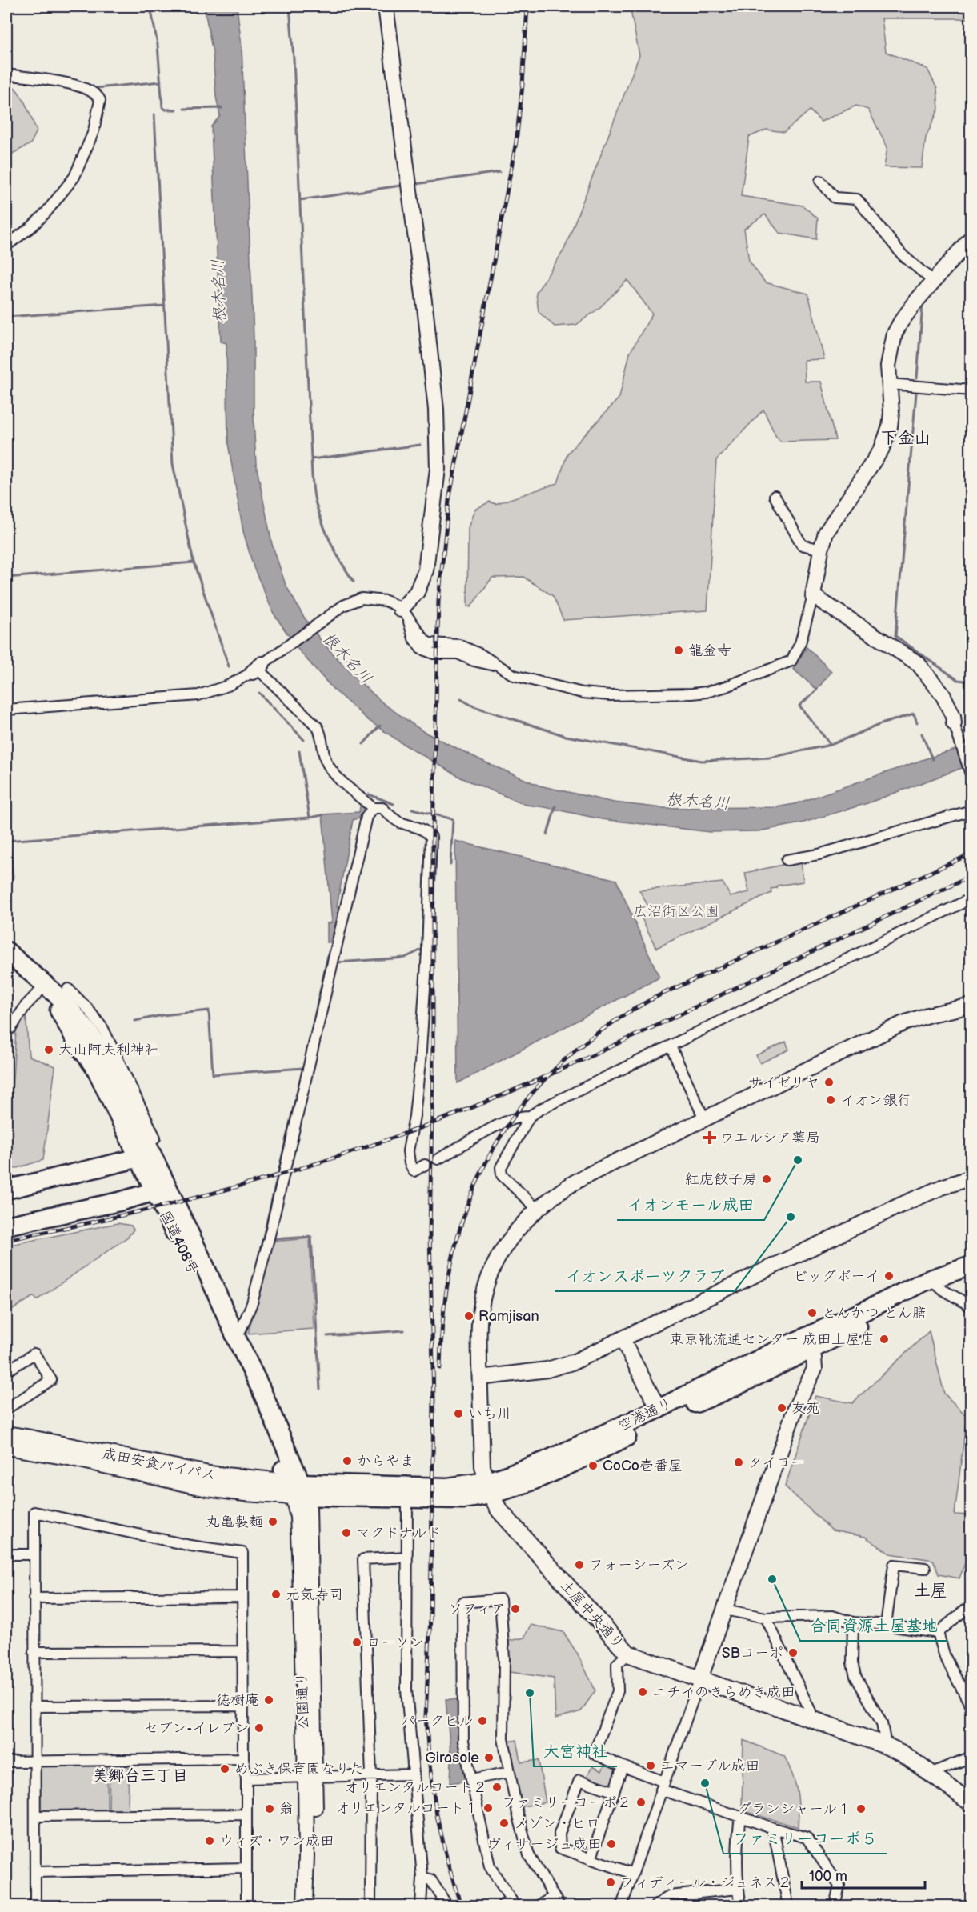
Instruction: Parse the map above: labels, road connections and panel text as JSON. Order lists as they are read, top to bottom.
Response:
{
  "streets": {
    "highway": ["国道408号", "空港通り"],
    "main road": ["成田安食バイパス", "土屋中央通り"],
    "street": ["公園通り"]
  },
  "crossings": [
    ["国道408号", "空港通り"],
    ["国道408号", "成田安食バイパス"],
    ["国道408号", "公園通り"],
    ["空港通り", "成田安食バイパス"],
    ["空港通り", "土屋中央通り"],
    ["空港通り", "公園通り"],
    ["成田安食バイパス", "公園通り"]
  ],
  "districts": ["下金山", "土屋", "美郷台三丁目"],
  "water": ["根木名川"],
  "parks": ["広沼街区公園"],
  "places": {
    "other": [
      "龍金寺",
      "大山阿夫利神社",
      "サイゼリヤ",
      "イオン銀行",
      "イオンモール成田",
      "紅虎餃子房",
      "イオンスポーツクラブ",
      "ビッグボーイ",
      "とんかつ とん膳",
      "Ramjisan",
      "東京靴流通センター 成田土屋店",
      "友苑",
      "いち川",
      "からやま",
      "タイヨー",
      "CoCo壱番屋",
      "丸亀製麺",
      "マクドナルド",
      "フォーシーズン",
      "合同資源土屋基地",
      "元気寿司",
      "ソフィア",
      "ローソン",
      "SBコーポ",
      "ニチイのきらめき成田",
      "大宮神社",
      "徳樹庵",
      "パークヒル",
      "セブン-イレブン",
      "Girasole",
      "エマーブル成田",
      "めぶき保育園なりた",
      "ファミリーコーポ５",
      "オリエンタルコート２",
      "ファミリーコーポ２",
      "オリエンタルコート１",
      "翁",
      "グランシャール１",
      "メゾン・ヒロ",
      "ウィズ・ワン成田",
      "ヴィサージュ成田",
      "フィディール・ジュネス２"
    ],
    "health": ["ウエルシア薬局"]
  },
  "scale_bar": "100 m"
}
